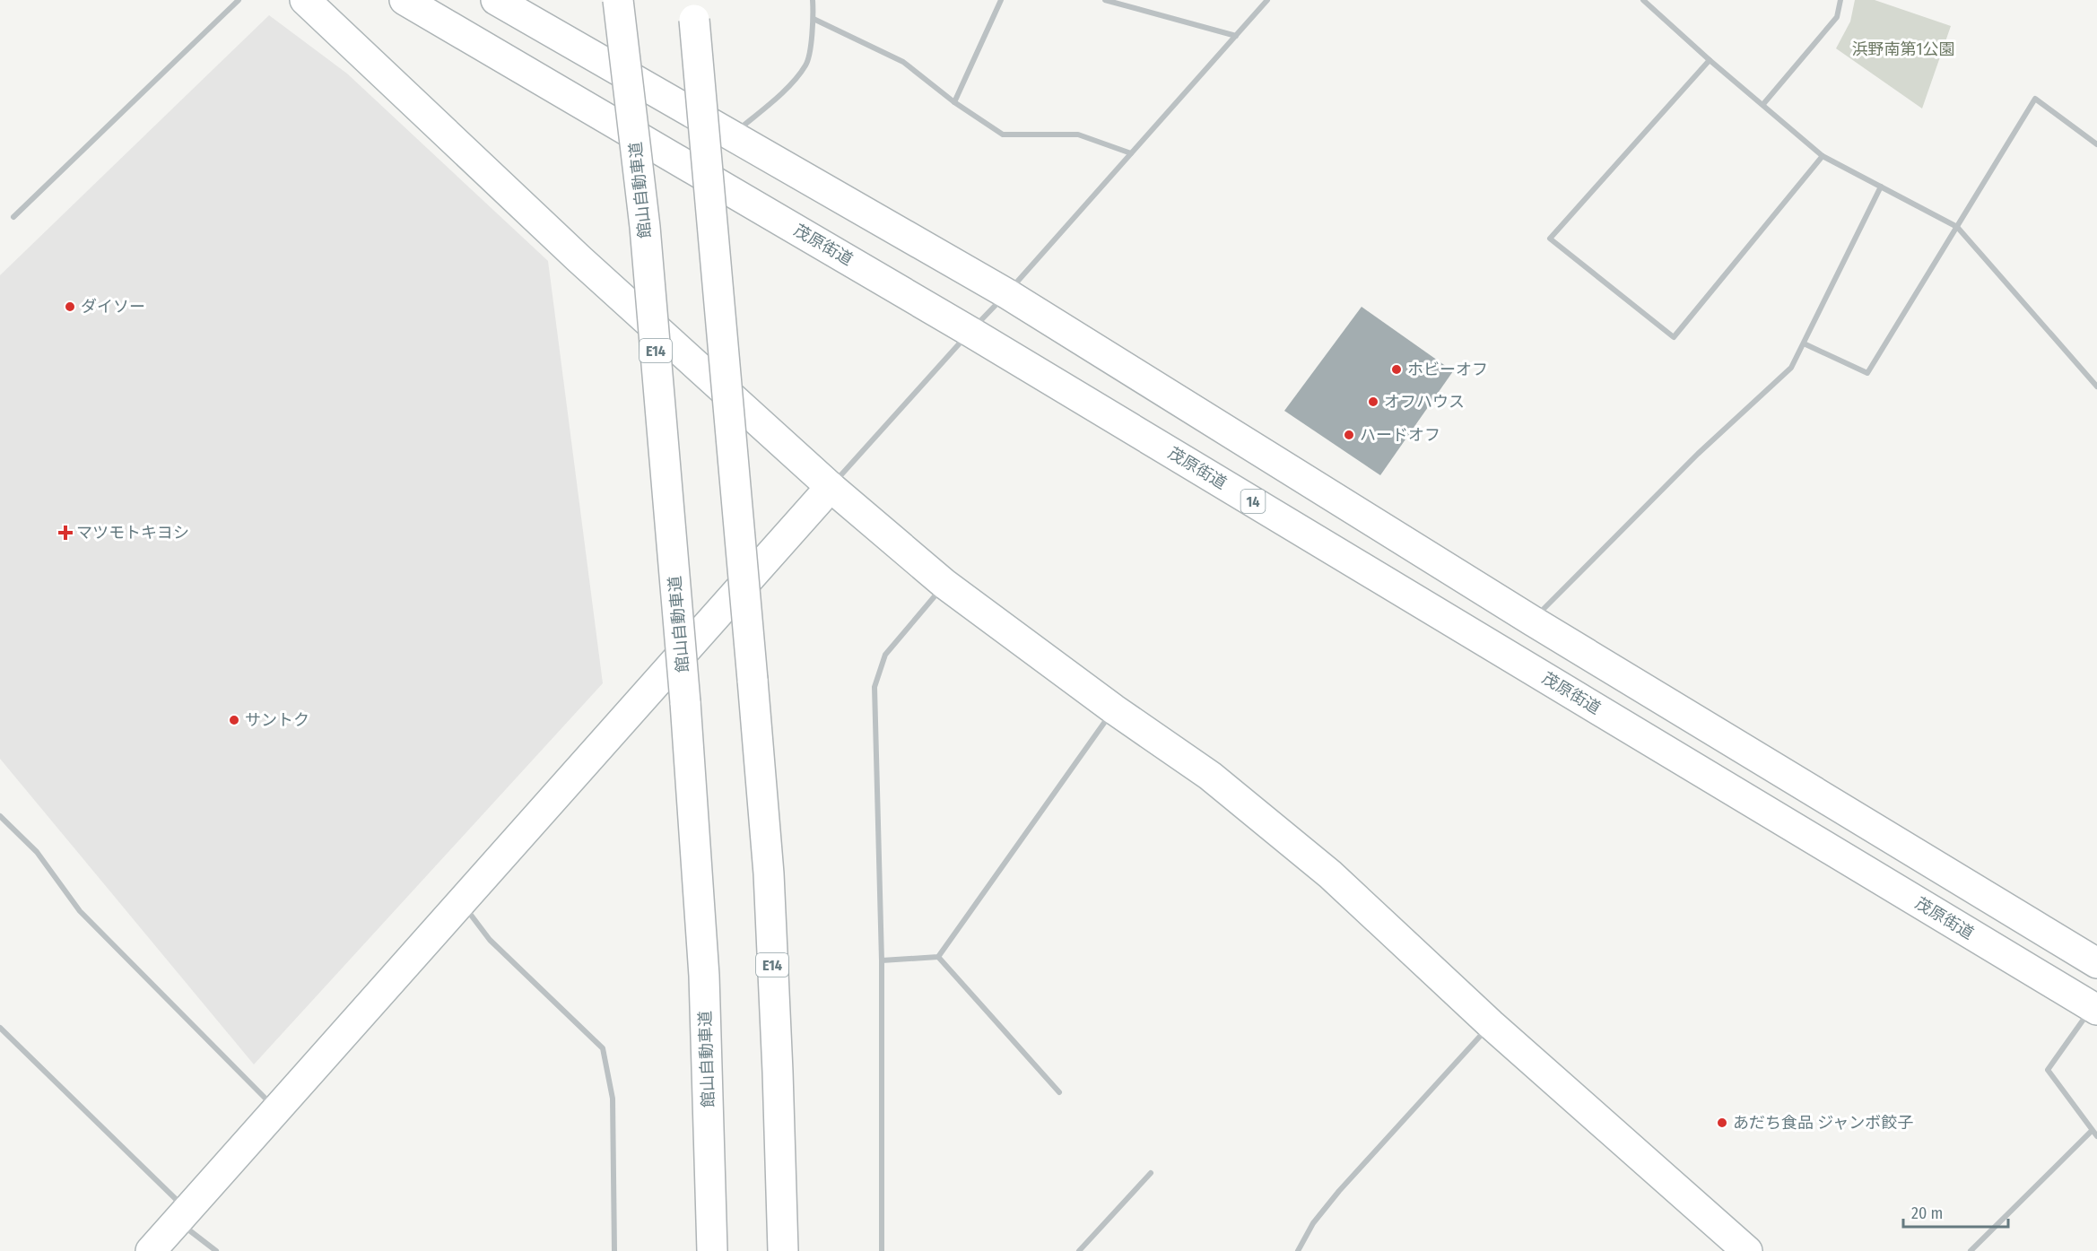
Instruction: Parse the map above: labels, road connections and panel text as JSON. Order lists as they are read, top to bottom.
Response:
{
  "streets": {
    "main road": [
      "館山自動車道",
      "茂原街道",
      "E14",
      "14"
    ]
  },
  "parks": ["浜野南第1公園"],
  "places": {
    "other": [
      "ダイソー",
      "ホビーオフ",
      "オフハウス",
      "ハードオフ",
      "サントク",
      "あだち食品 ジャンボ餃子"
    ],
    "health": ["マツモトキヨシ"]
  },
  "scale_bar": "20 m"
}
